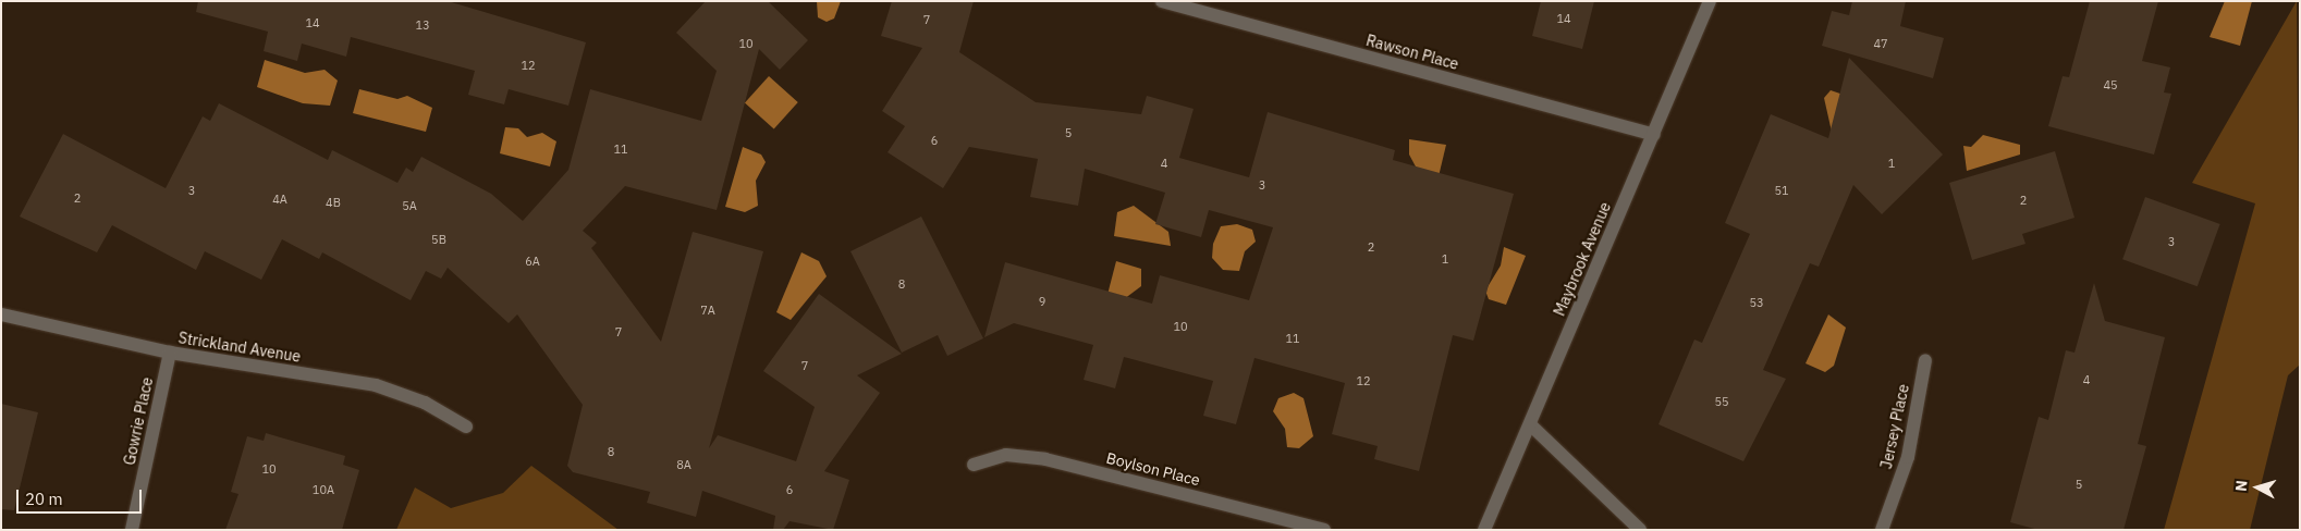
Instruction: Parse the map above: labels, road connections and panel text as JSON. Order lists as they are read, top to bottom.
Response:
{
  "streets": {
    "street": [
      "Rawson Place",
      "Maybrook Avenue",
      "Strickland Avenue",
      "Gowrie Place",
      "Jersey Place",
      "Boylson Place"
    ]
  },
  "crossings": [
    ["Rawson Place", "Maybrook Avenue"],
    ["Strickland Avenue", "Gowrie Place"]
  ],
  "house_numbers": [
    "14",
    "7",
    "14",
    "13",
    "10",
    "47",
    "12",
    "45",
    "5",
    "6",
    "11",
    "4",
    "1",
    "3",
    "3",
    "51",
    "2",
    "4A",
    "2",
    "4B",
    "5A",
    "5B",
    "3",
    "2",
    "1",
    "6A",
    "8",
    "9",
    "53",
    "7A",
    "10",
    "7",
    "11",
    "7",
    "4",
    "12",
    "55",
    "8",
    "8A",
    "10",
    "5",
    "10A",
    "6"
  ],
  "scale_bar": "20 m",
  "north": "left"
}
